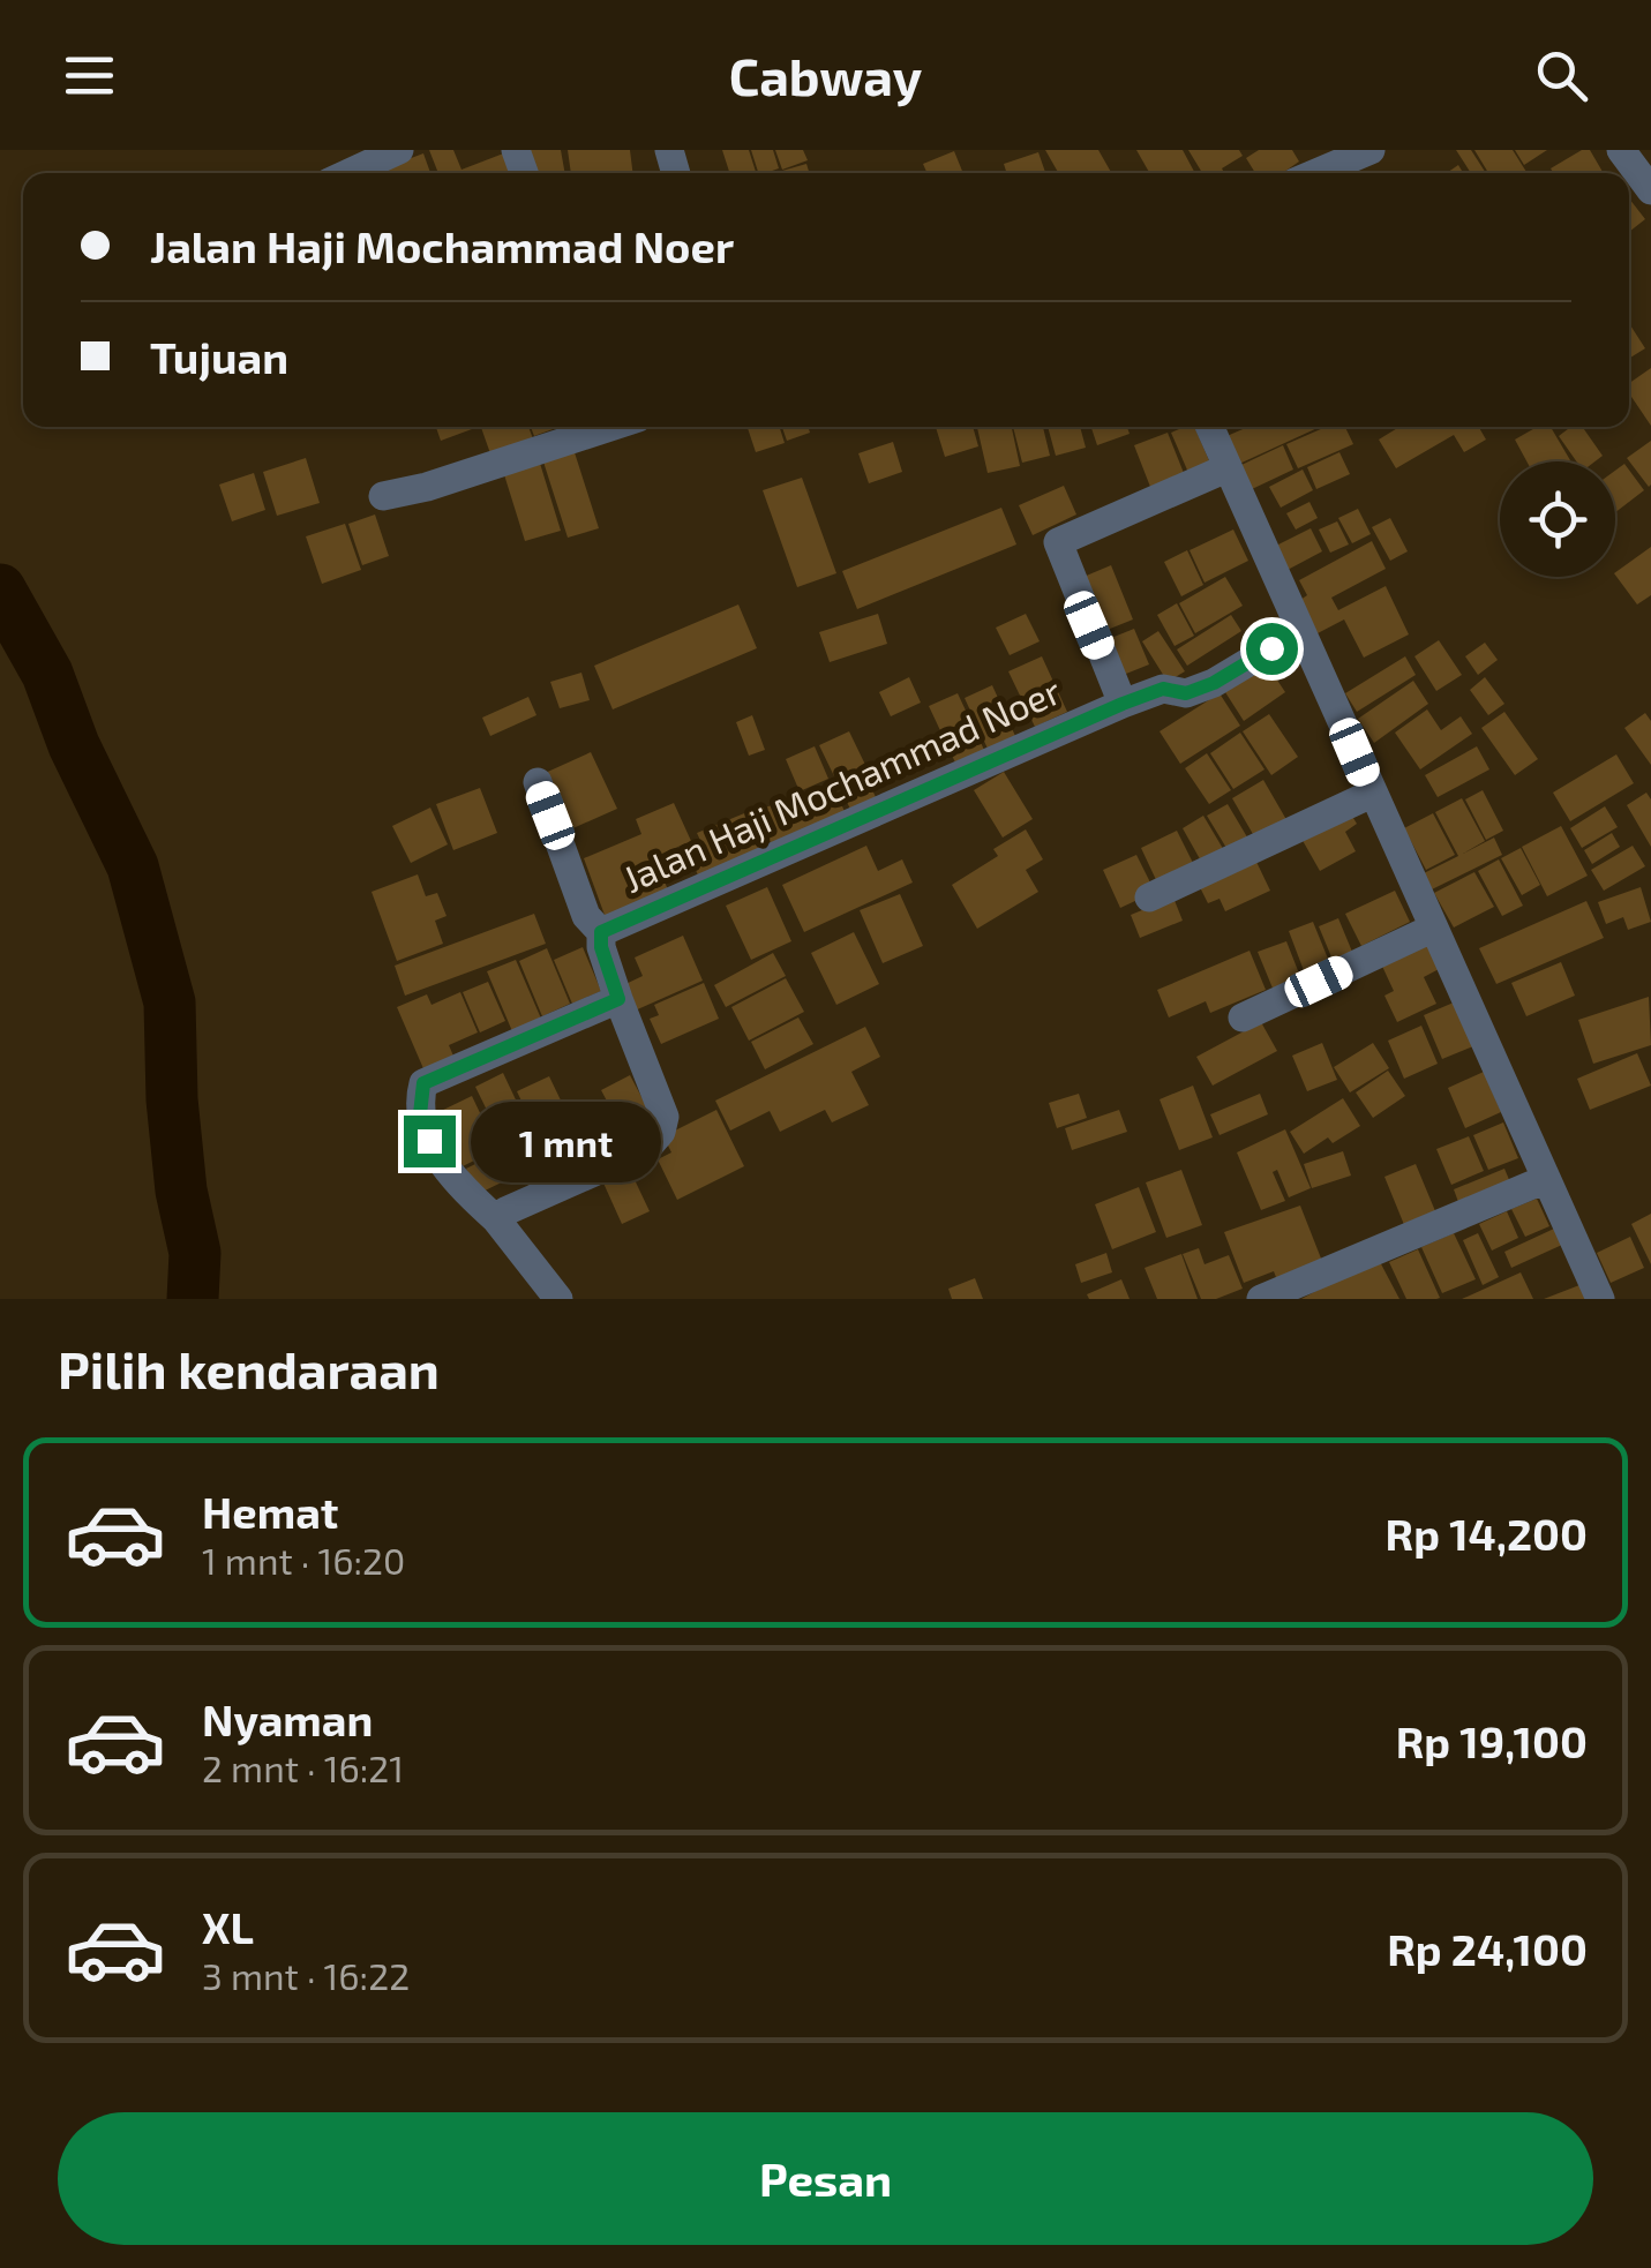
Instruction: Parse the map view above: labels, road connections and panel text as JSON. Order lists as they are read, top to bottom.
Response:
{
  "streets": {
    "street": ["Jalan Haji Mochammad Noer"]
  },
  "page": {
    "header": "Cabway",
    "banner": ["Jalan Haji Mochammad Noer", "Tujuan"],
    "bubble": "1 mnt",
    "heading": "Pilih kendaraan",
    "list": [
      {
        "name": "Hemat",
        "note": "1 mnt · 16:20",
        "value": "Rp 14,200"
      },
      {
        "name": "Nyaman",
        "note": "2 mnt · 16:21",
        "value": "Rp 19,100"
      },
      {
        "name": "XL",
        "note": "3 mnt · 16:22",
        "value": "Rp 24,100"
      }
    ],
    "buttons": "Pesan"
  }
}
